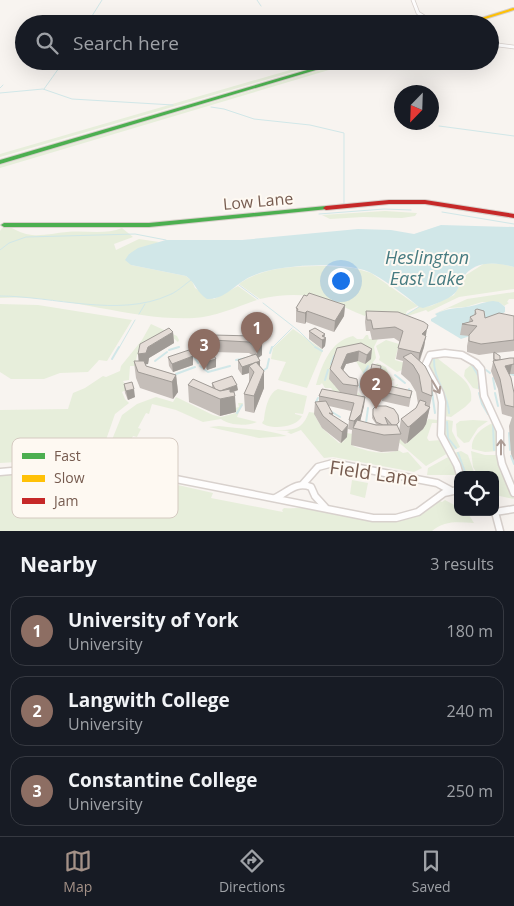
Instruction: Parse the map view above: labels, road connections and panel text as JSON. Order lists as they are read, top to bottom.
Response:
{
  "streets": {
    "main road": ["Low Lane"],
    "street": ["Field Lane"]
  },
  "water": ["Heslington East Lake"],
  "legend": ["Fast", "Slow", "Jam"],
  "north": "bottom left",
  "page": {
    "search": "Search here",
    "pins": ["1", "3", "2"],
    "heading": ["Nearby", "3 results"],
    "list": [
      {
        "mark": "1",
        "name": "University of York",
        "note": "University",
        "value": "180 m"
      },
      {
        "mark": "2",
        "name": "Langwith College",
        "note": "University",
        "value": "240 m"
      },
      {
        "mark": "3",
        "name": "Constantine College",
        "note": "University",
        "value": "250 m"
      }
    ],
    "nav": ["Map", "Directions", "Saved"]
  }
}
